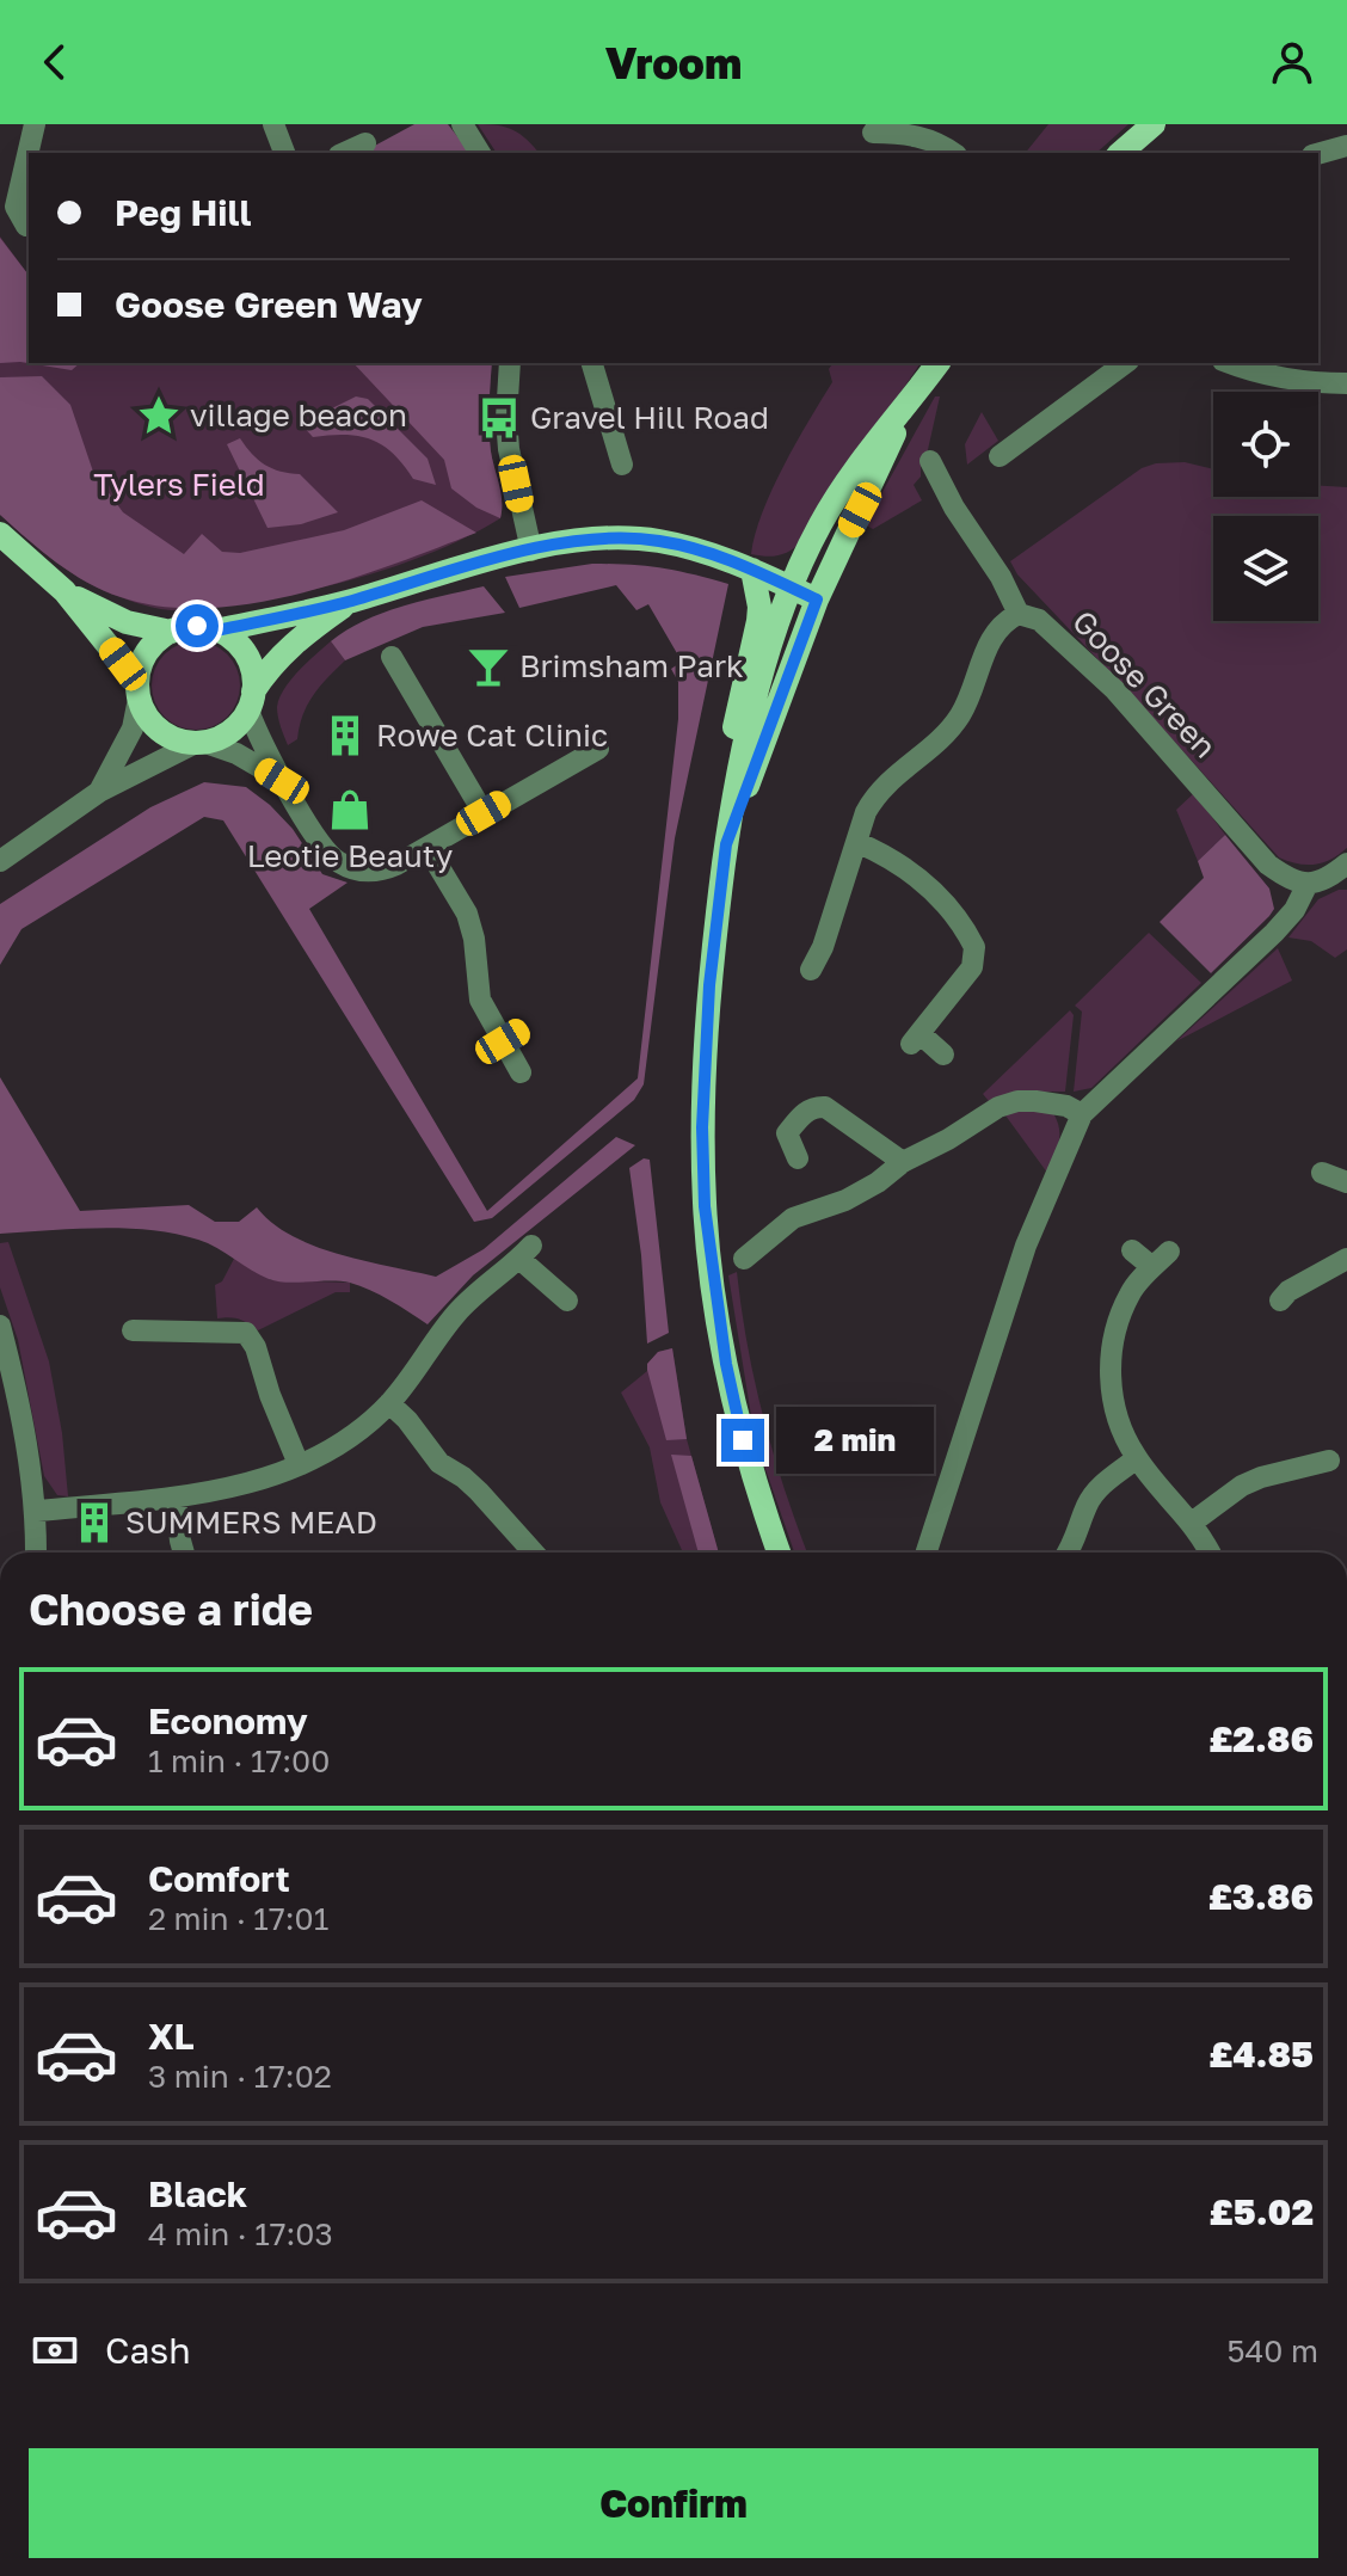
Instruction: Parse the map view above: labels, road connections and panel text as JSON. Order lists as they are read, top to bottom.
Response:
{
  "streets": {
    "street": ["Goose Green"]
  },
  "parks": ["Tylers Field"],
  "places": {
    "place": ["village beacon"],
    "bus stop": ["Gravel Hill Road"],
    "bar": ["Brimsham Park"],
    "building": ["Rowe Cat Clinic", "SUMMERS MEAD"],
    "shop": ["Leotie Beauty"]
  },
  "page": {
    "header": "Vroom",
    "banner": ["Peg Hill", "Goose Green Way"],
    "bubble": "2 min",
    "heading": "Choose a ride",
    "list": [
      {
        "name": "Economy",
        "note": "1 min · 17:00",
        "value": "£2.86"
      },
      {
        "name": "Comfort",
        "note": "2 min · 17:01",
        "value": "£3.86"
      },
      {
        "name": "XL",
        "note": "3 min · 17:02",
        "value": "£4.85"
      },
      {
        "name": "Black",
        "note": "4 min · 17:03",
        "value": "£5.02"
      }
    ],
    "pay": ["Cash", "540 m"],
    "buttons": "Confirm"
  }
}
